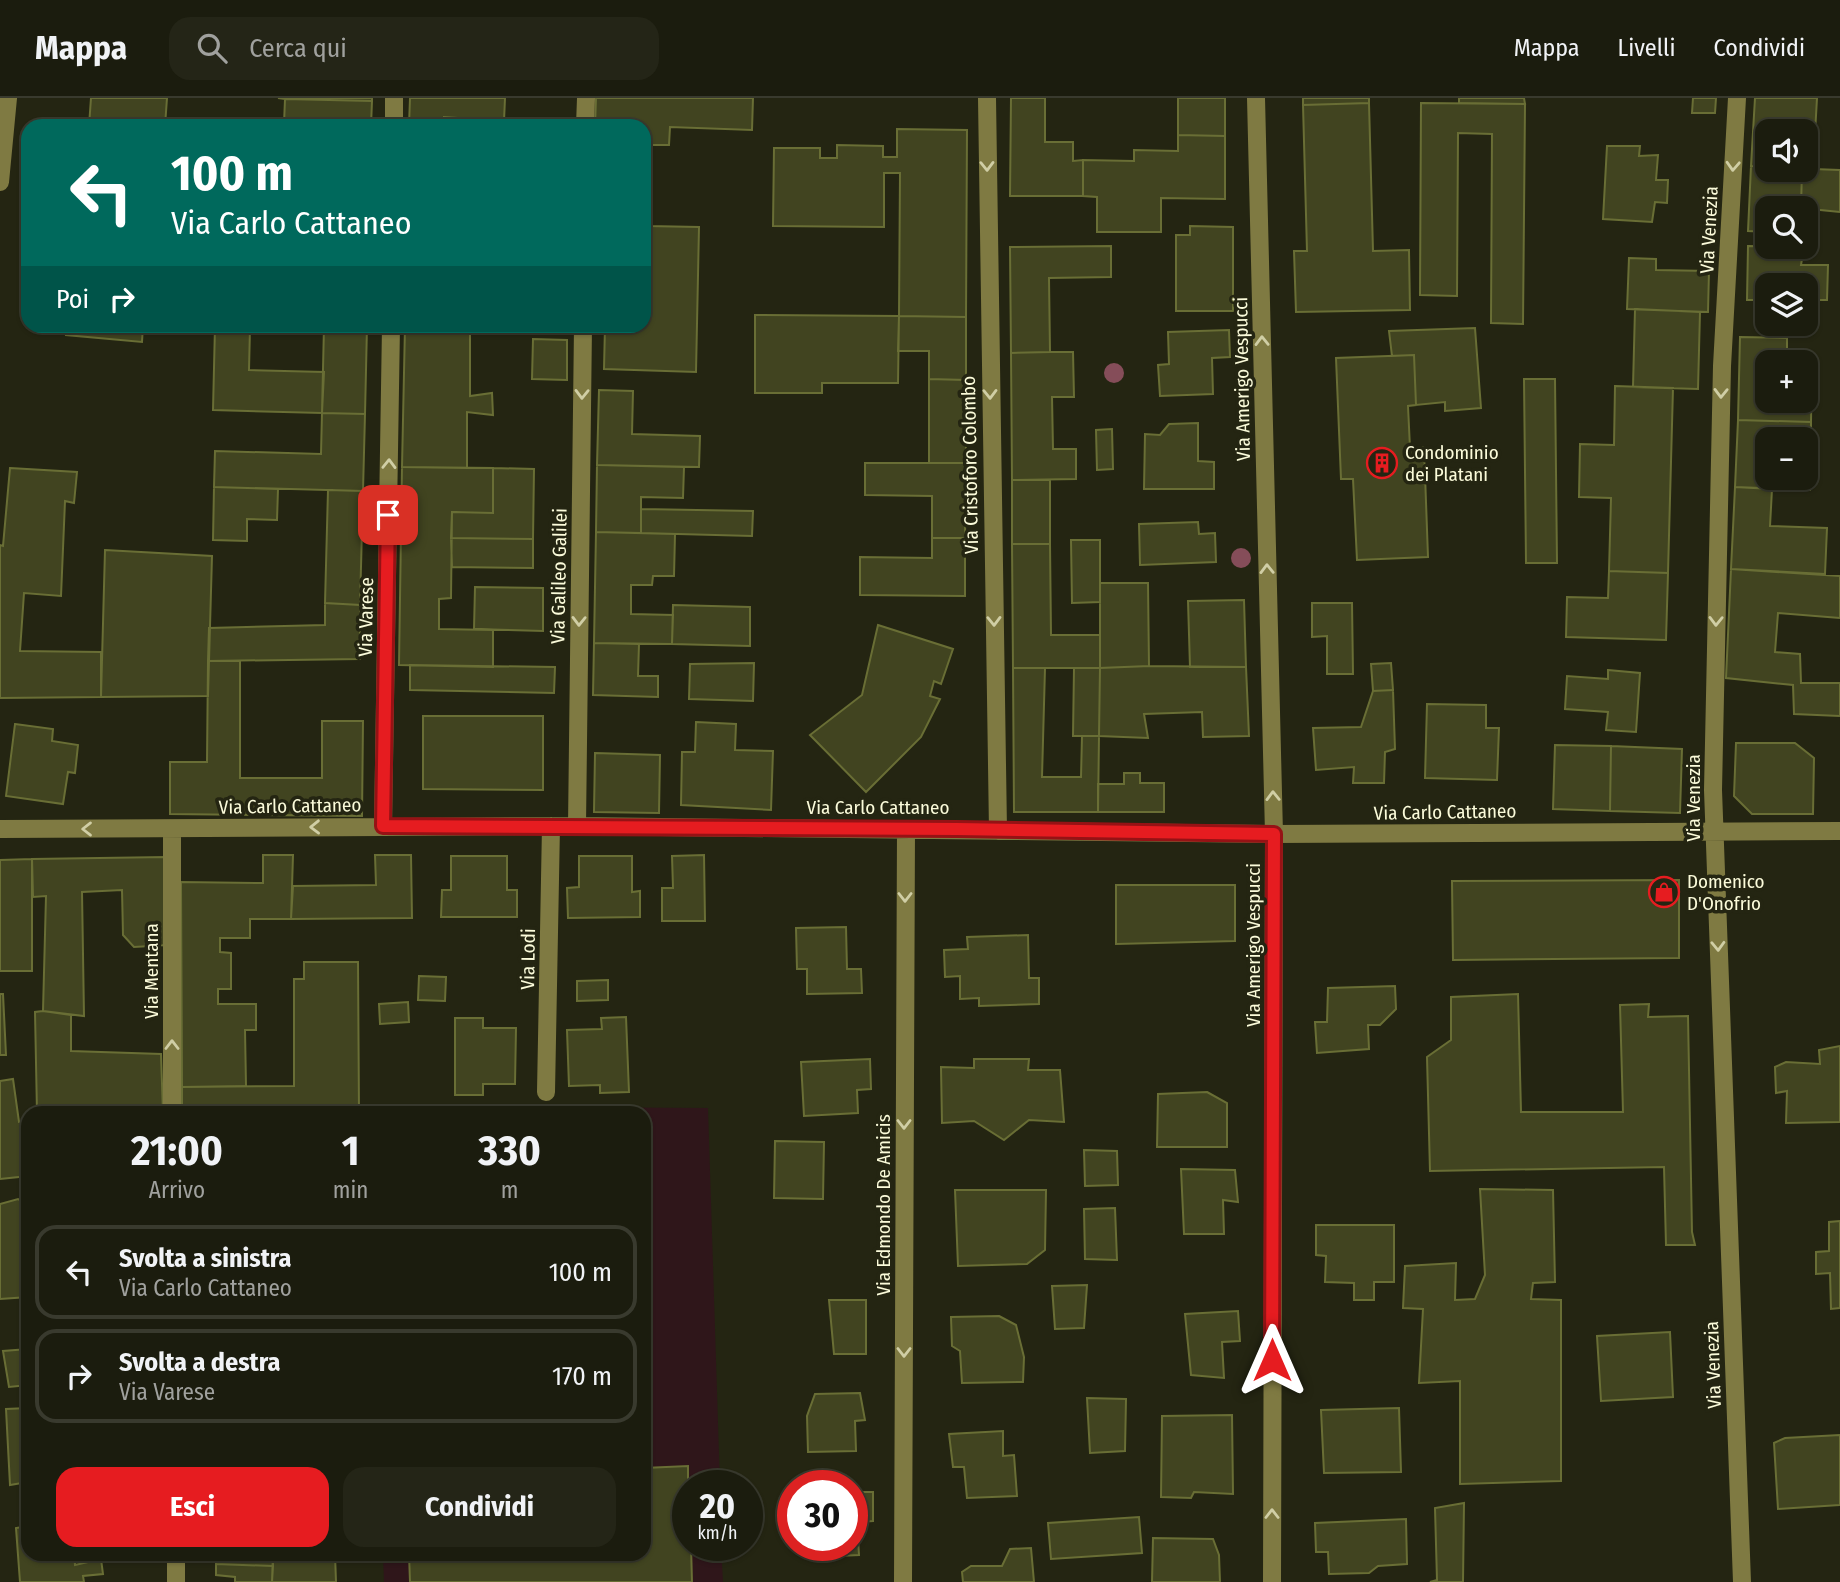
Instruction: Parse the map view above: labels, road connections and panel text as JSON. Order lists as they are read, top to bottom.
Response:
{
  "streets": {
    "street": [
      "Via Venezia",
      "Via Amerigo Vespucci",
      "Via Cristoforo Colombo",
      "Via Galileo Galilei",
      "Via Varese",
      "Via Carlo Cattaneo",
      "Via Lodi",
      "Via Mentana",
      "Via Edmondo De Amicis"
    ]
  },
  "crossings": [
    ["Via Venezia", "Via Carlo Cattaneo"],
    ["Via Amerigo Vespucci", "Via Carlo Cattaneo"],
    ["Via Cristoforo Colombo", "Via Carlo Cattaneo"],
    ["Via Galileo Galilei", "Via Carlo Cattaneo"],
    ["Via Varese", "Via Carlo Cattaneo"],
    ["Via Carlo Cattaneo", "Via Lodi"],
    ["Via Carlo Cattaneo", "Via Mentana"],
    ["Via Carlo Cattaneo", "Via Edmondo De Amicis"]
  ],
  "one_way": [
    "Via Venezia",
    "Via Amerigo Vespucci",
    "Via Cristoforo Colombo",
    "Via Galileo Galilei",
    "Via Varese",
    "Via Mentana",
    "Via Edmondo De Amicis"
  ],
  "places": {
    "building": ["Condominio dei Platani"],
    "shop": ["Domenico D'Onofrio"]
  },
  "page": {
    "header": "Mappa",
    "search": "Cerca qui",
    "nav": ["Mappa", "Livelli", "Condividi"],
    "map_buttons": ["+", "−"],
    "turn": ["100 m", "Via Carlo Cattaneo"],
    "then": "Poi",
    "eta": [
      "21:00",
      "Arrivo",
      "1",
      "min",
      "330",
      "m"
    ],
    "list": [
      {
        "name": "Svolta a sinistra",
        "note": "Via Carlo Cattaneo",
        "value": "100 m"
      },
      {
        "name": "Svolta a destra",
        "note": "Via Varese",
        "value": "170 m"
      }
    ],
    "buttons": ["Esci", "Condividi"],
    "speed": "20 km/h",
    "limit": "30"
  }
}
